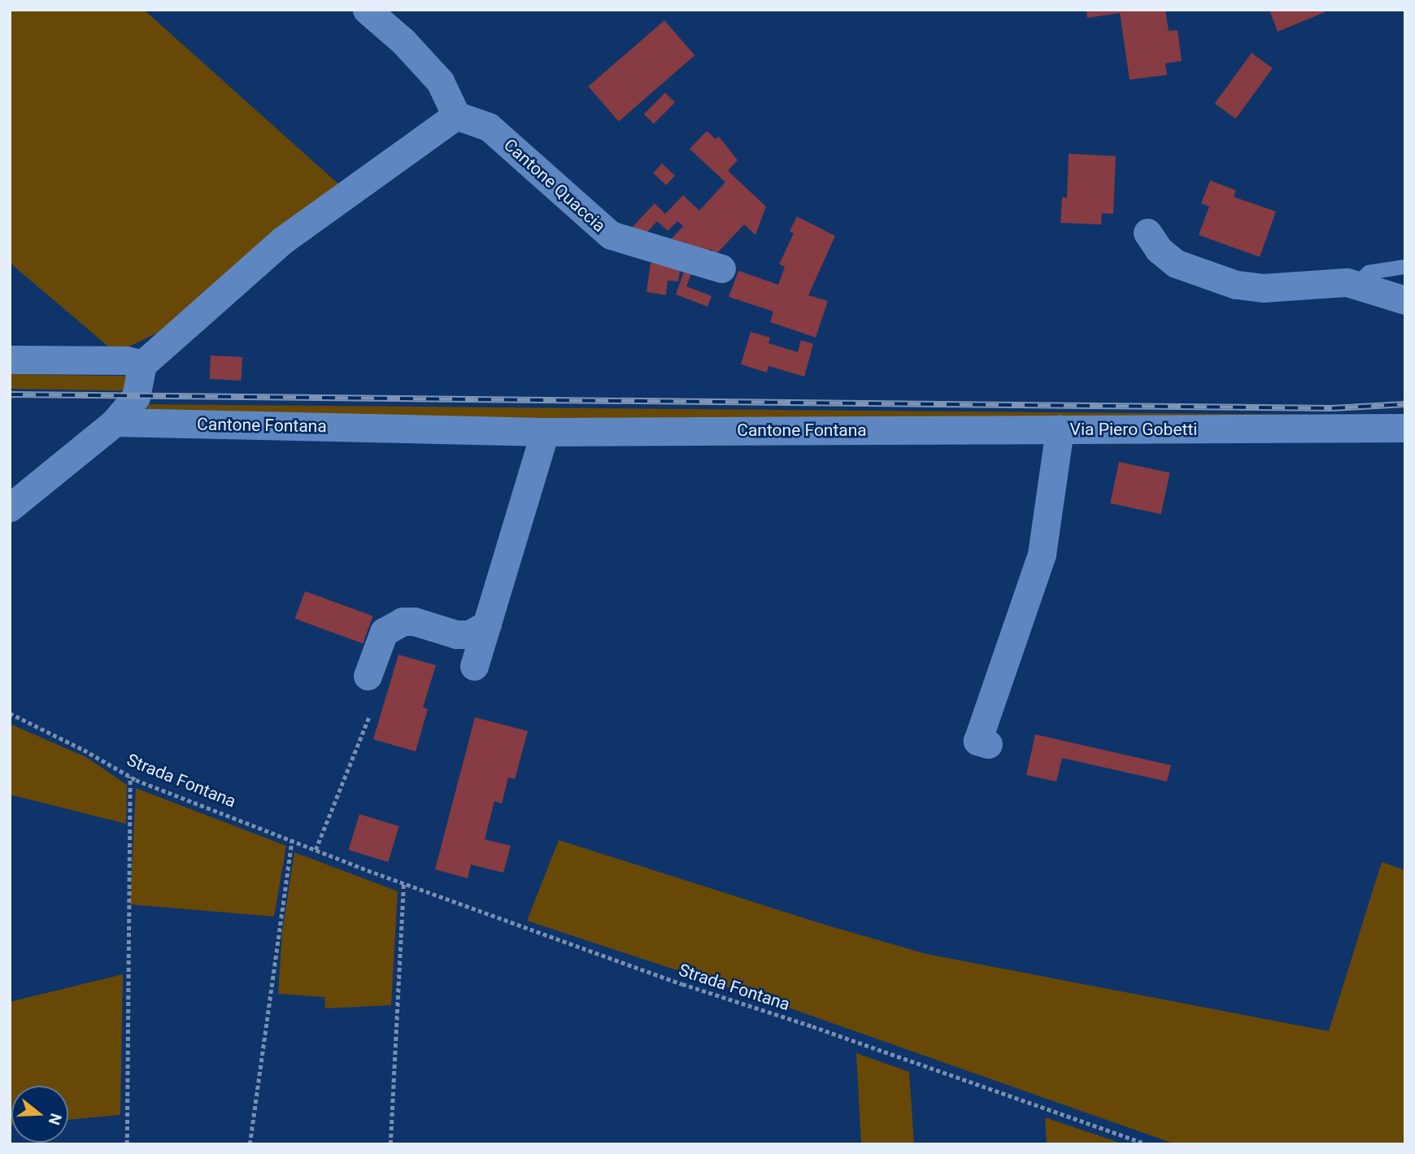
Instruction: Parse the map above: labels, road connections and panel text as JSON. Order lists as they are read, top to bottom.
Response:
{
  "streets": {
    "street": ["Cantone Quaccia", "Cantone Fontana", "Via Piero Gobetti"],
    "path": ["Strada Fontana"]
  },
  "crossings": [
    ["Cantone Fontana", "Via Piero Gobetti"]
  ],
  "north": "right"
}
